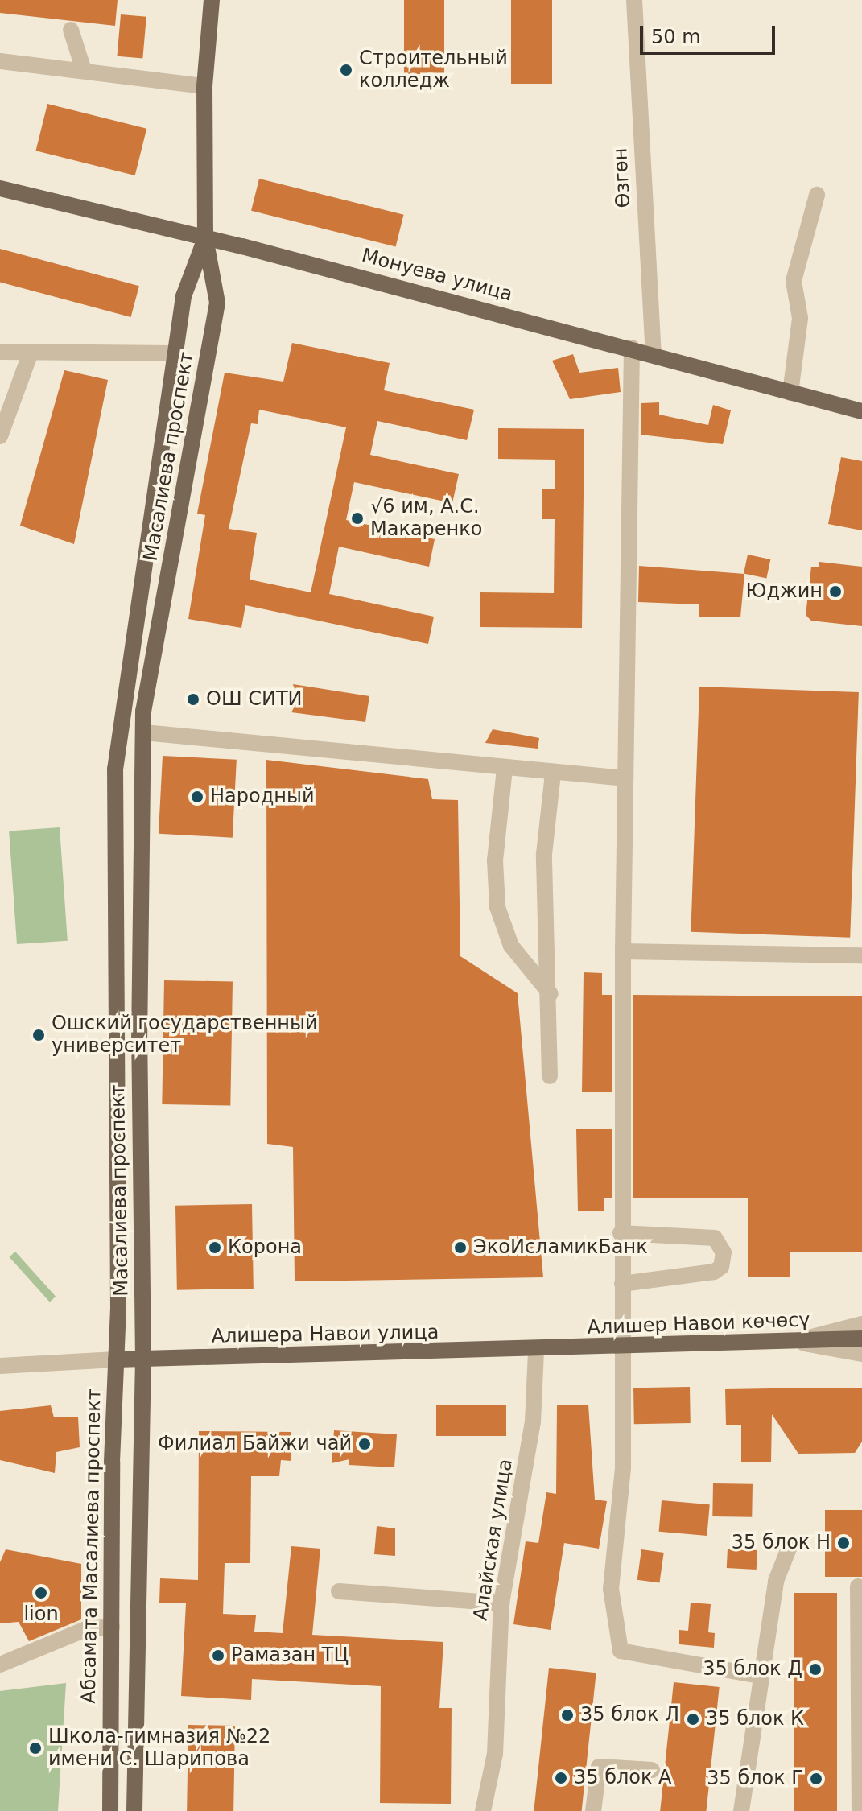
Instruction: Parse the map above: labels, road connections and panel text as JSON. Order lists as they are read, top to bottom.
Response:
{
  "streets": {
    "main road": [
      "Монуева улица",
      "Масалиева проспект",
      "Алишер Навои көчөсү",
      "Алишера Навои улица",
      "Абсамата Масалиева проспект"
    ],
    "street": ["Өзгөн", "Алайская улица"]
  },
  "crossings": [
    ["Өзгөн", "Монуева улица"],
    ["Монуева улица", "Масалиева проспект"],
    ["Масалиева проспект", "Алишера Навои улица"],
    ["Масалиева проспект", "Абсамата Масалиева проспект"],
    ["Алишер Навои көчөсү", "Алишера Навои улица"],
    ["Алишер Навои көчөсү", "Алайская улица"],
    ["Алишера Навои улица", "Алайская улица"],
    ["Алишера Навои улица", "Абсамата Масалиева проспект"]
  ],
  "places": [
    "Строительный колледж",
    "√6 им, А.С. Макаренко",
    "Юджин",
    "ОШ СИТИ",
    "Народный",
    "Ошский государственный университет",
    "Корона",
    "ЭкоИсламикБанк",
    "Филиал Байжи чай",
    "35 блок Н",
    "lion",
    "Рамазан ТЦ",
    "35 блок Д",
    "35 блок Л",
    "35 блок К",
    "Школа-гимназия №22 имени С. Шарипова",
    "35 блок А",
    "35 блок Г"
  ],
  "scale_bar": "50 m"
}
